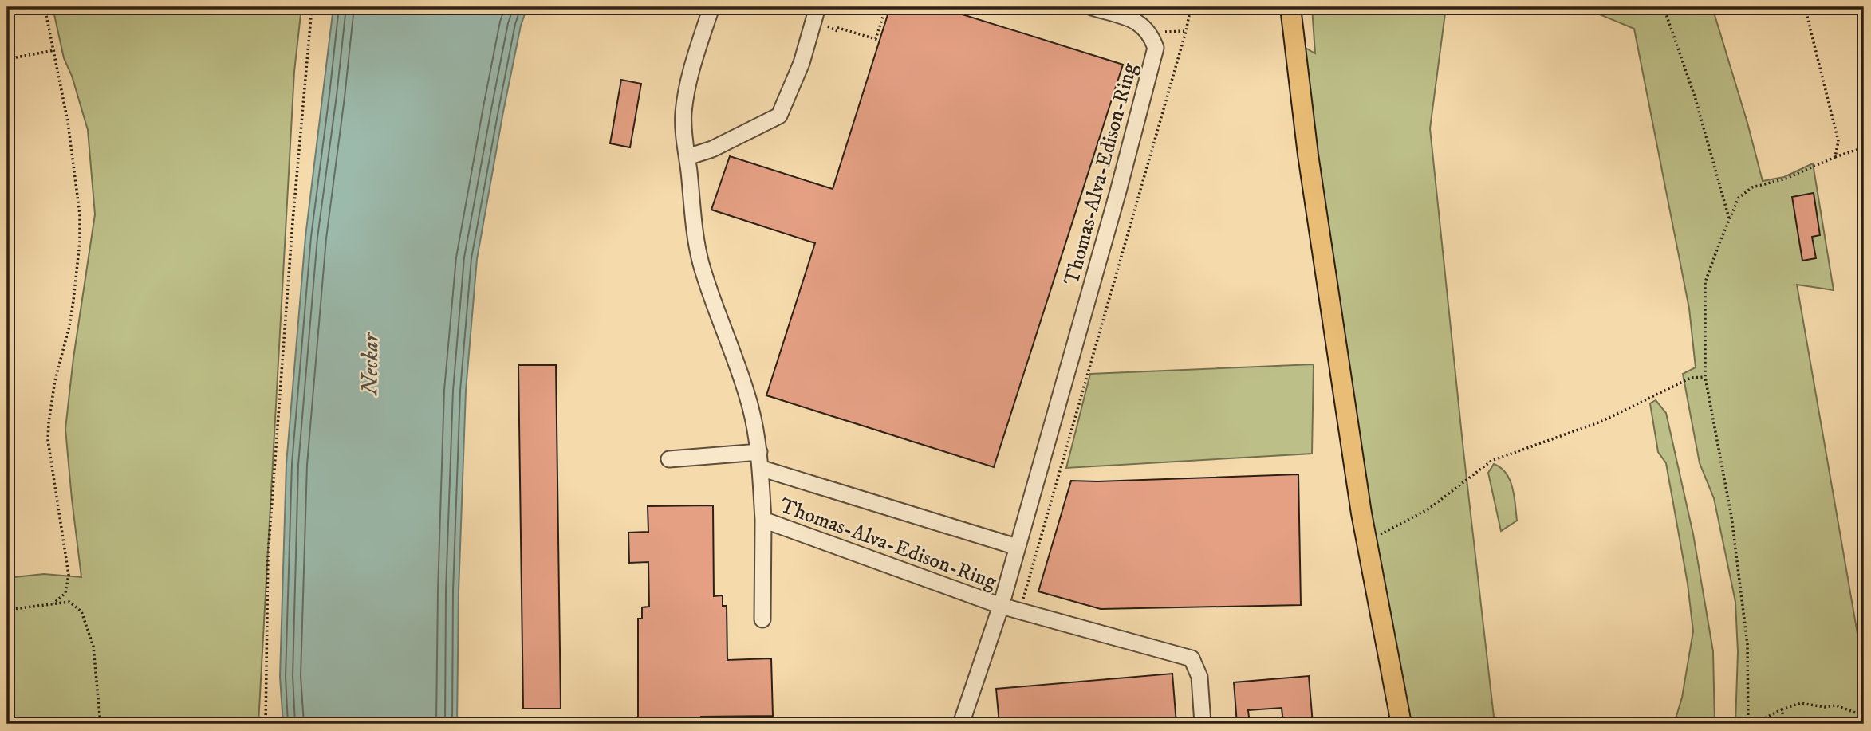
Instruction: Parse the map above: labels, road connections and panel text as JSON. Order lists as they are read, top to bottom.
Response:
{
  "streets": {
    "street": ["Thomas-Alva-Edison-Ring"]
  },
  "water": ["Neckar"]
}
